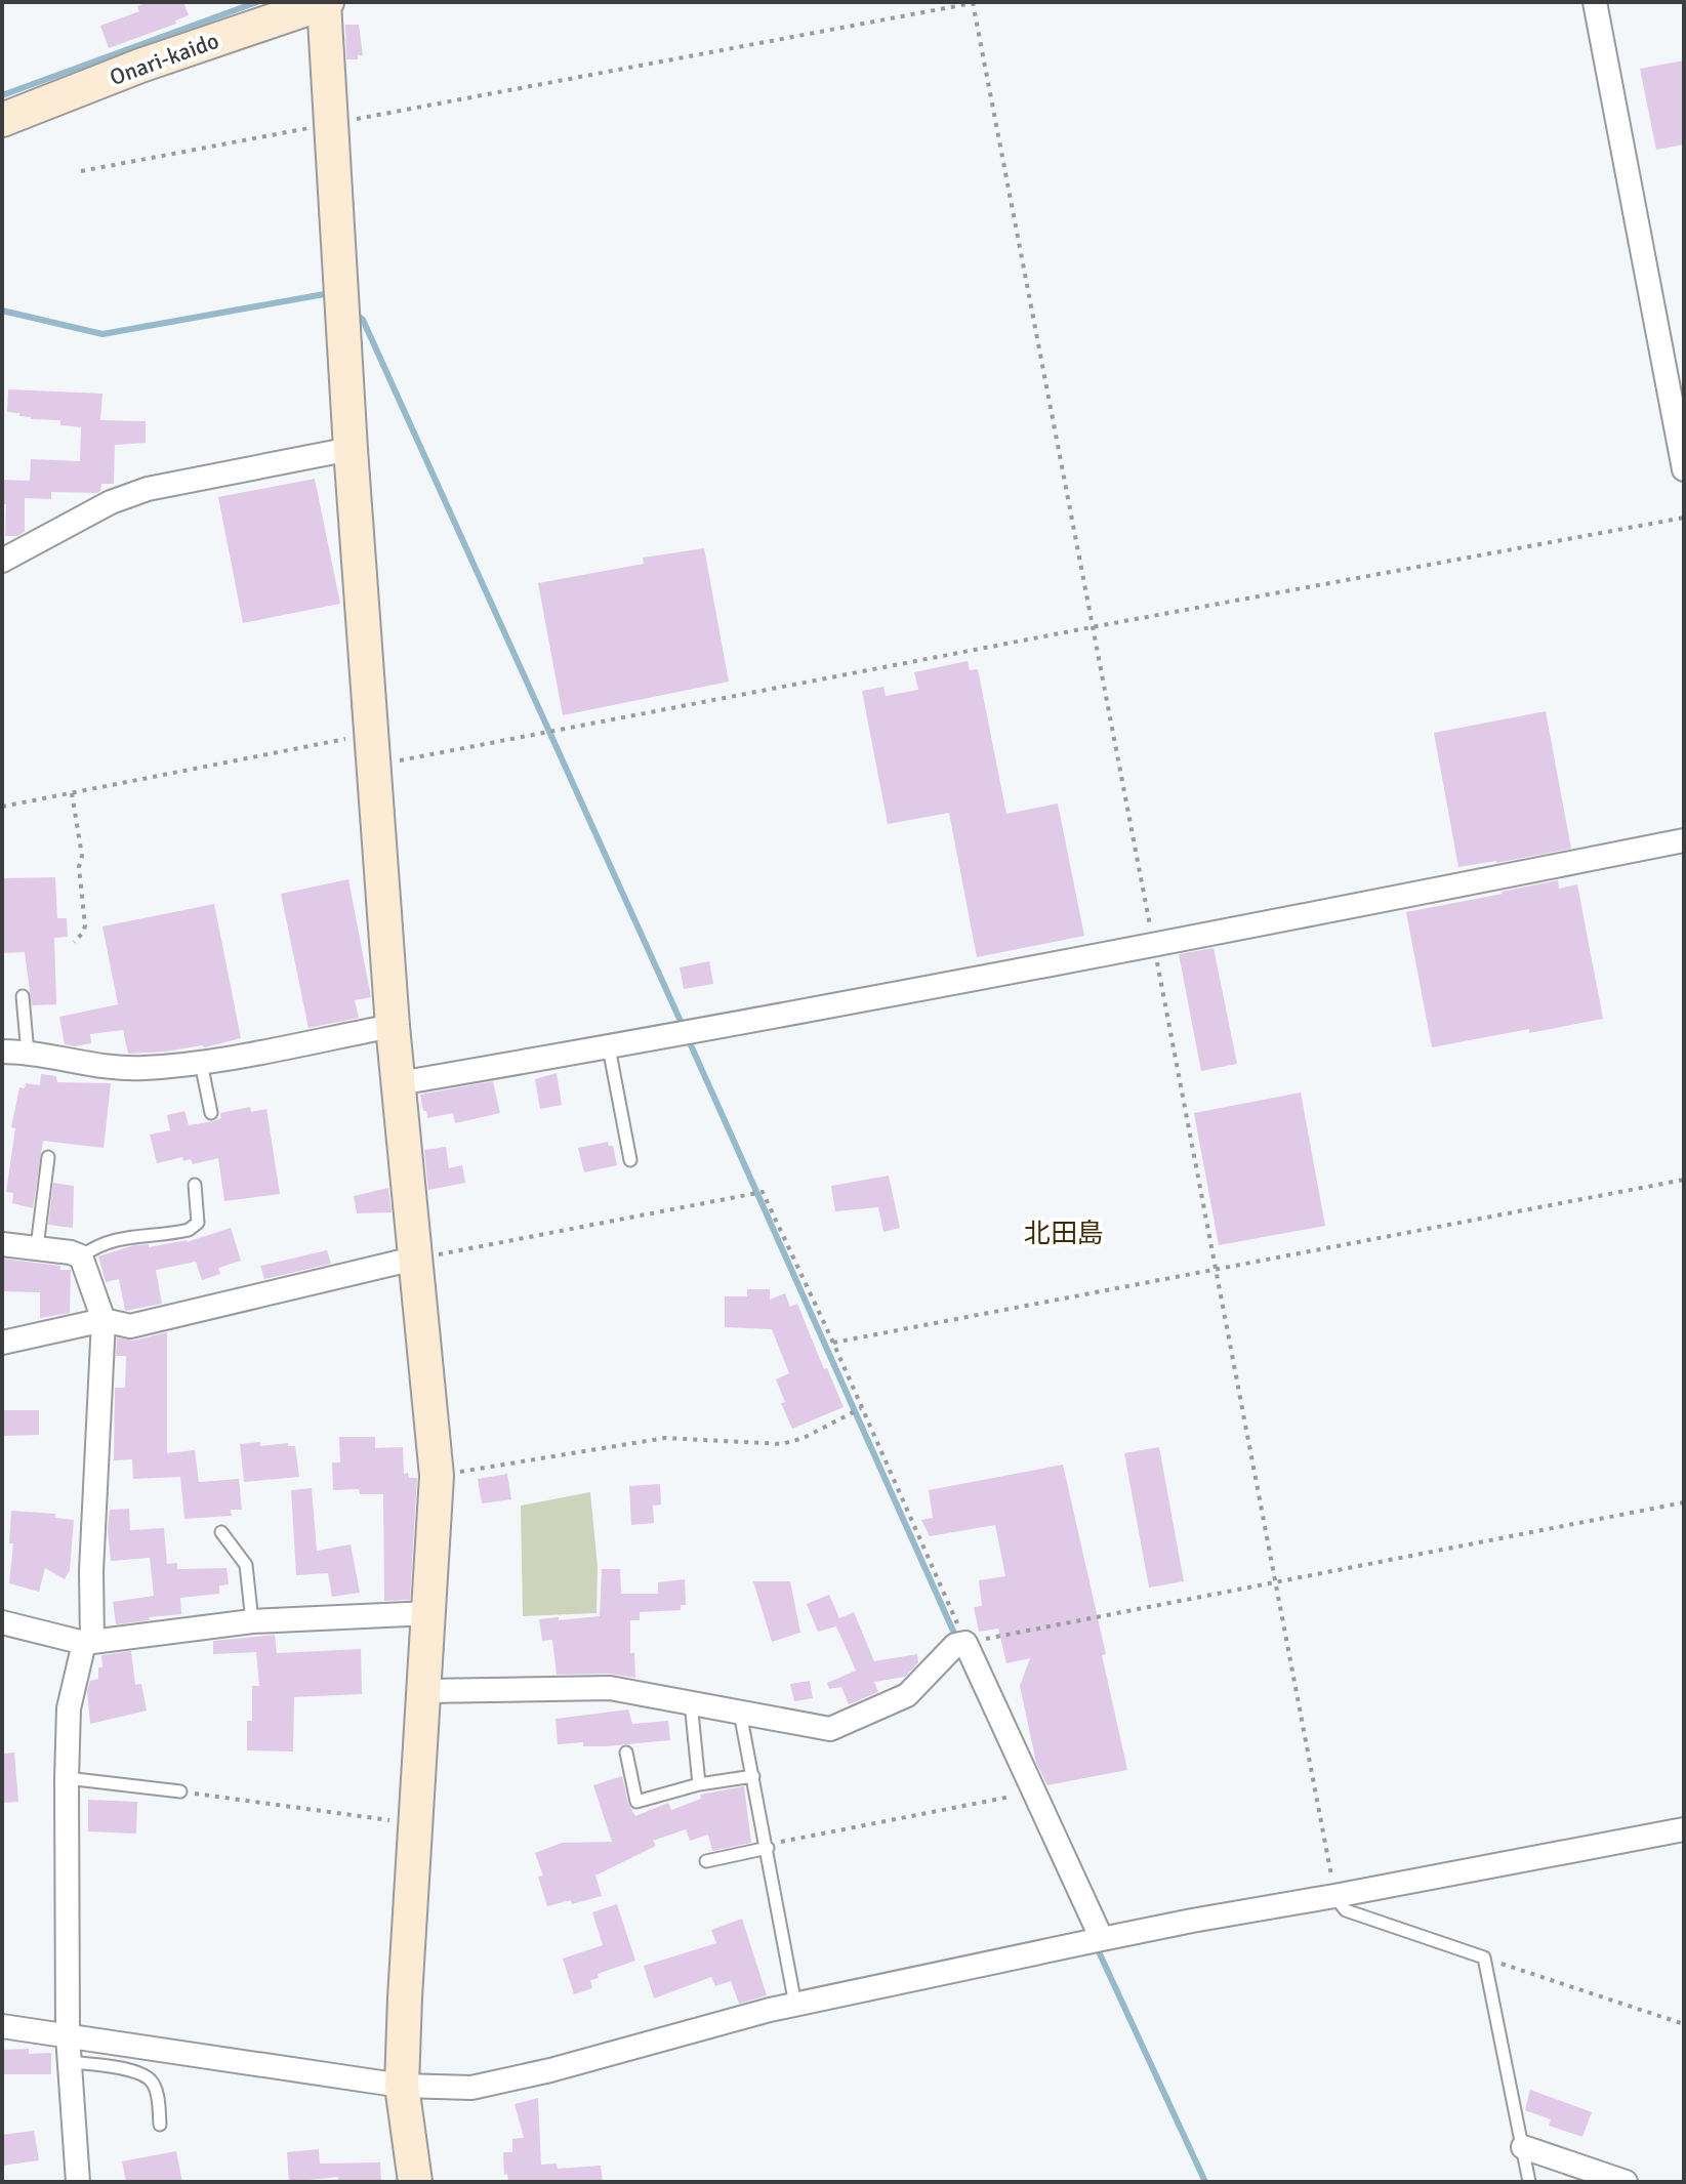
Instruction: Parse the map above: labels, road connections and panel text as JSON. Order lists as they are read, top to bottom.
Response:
{
  "streets": {
    "street": ["Onari-kaido"]
  },
  "districts": ["北田島"]
}
